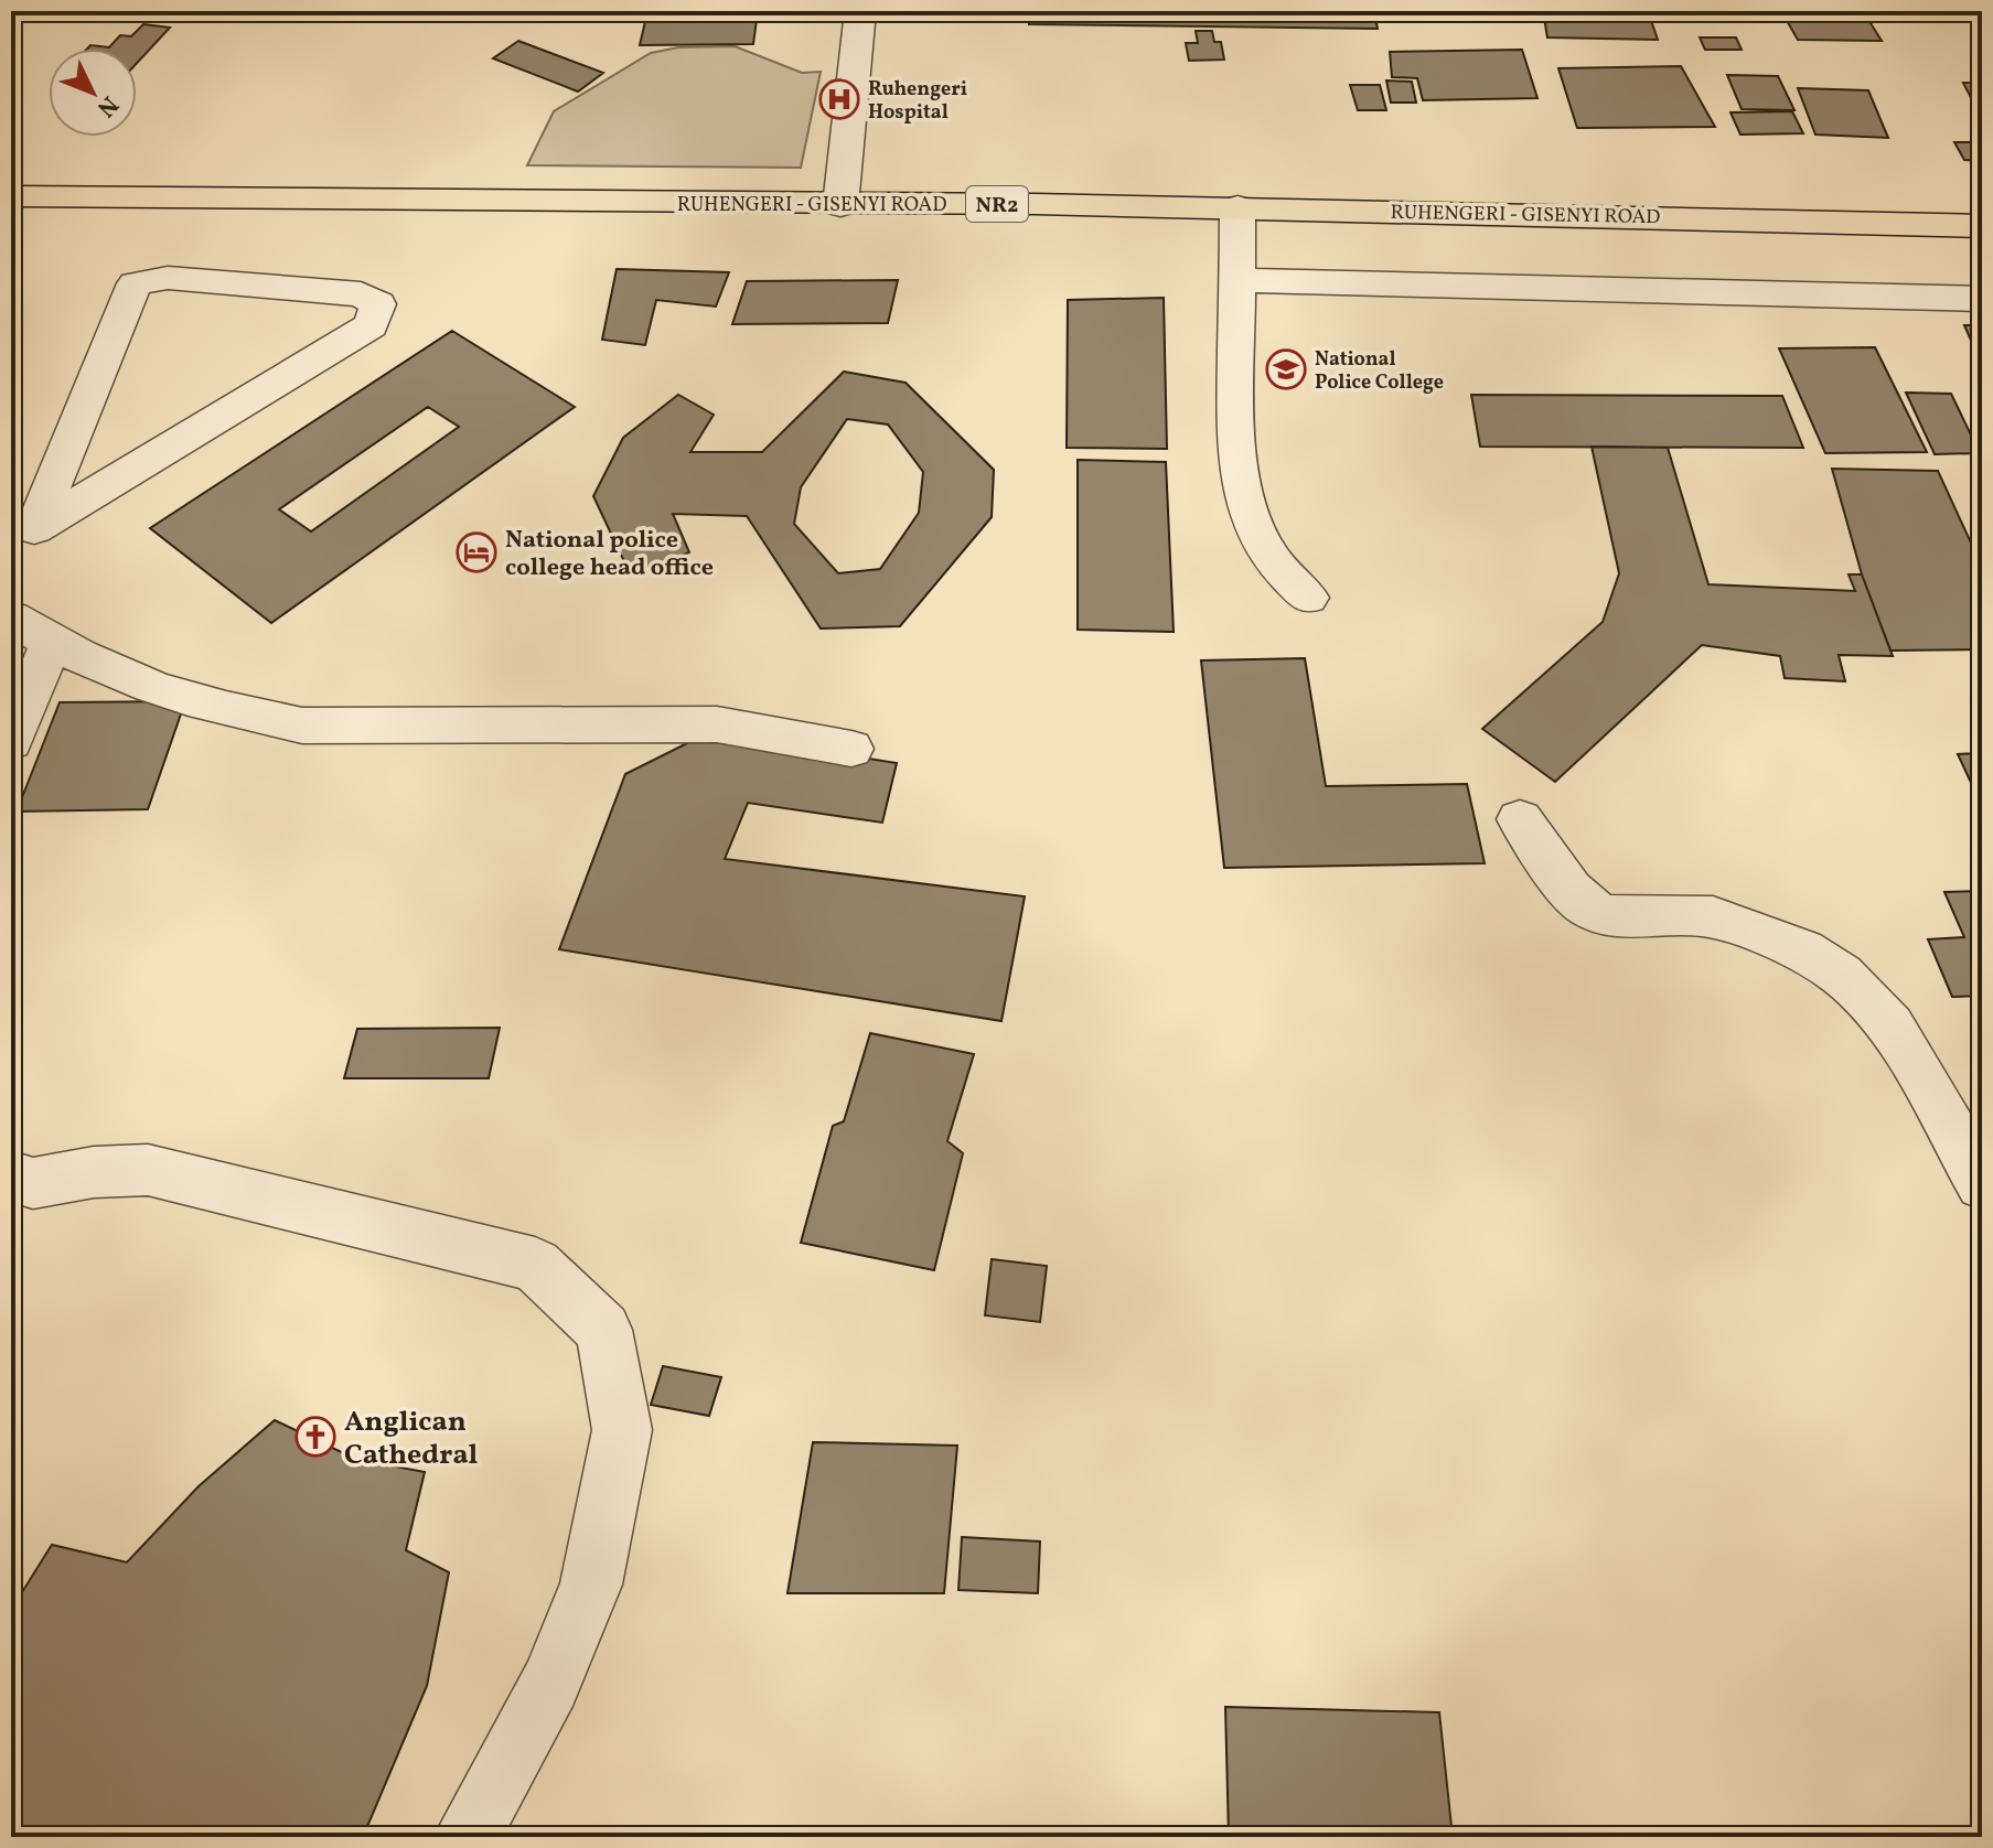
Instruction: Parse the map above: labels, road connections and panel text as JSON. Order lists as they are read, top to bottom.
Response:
{
  "streets": {
    "highway": ["RUHENGERI - GISENYI ROAD", "NR2"]
  },
  "places": {
    "hospital": ["Ruhengeri Hospital"],
    "school or university": ["National Police College"],
    "hotel": ["National police college head office"],
    "church": ["Anglican Cathedral"]
  },
  "north": "bottom right"
}
